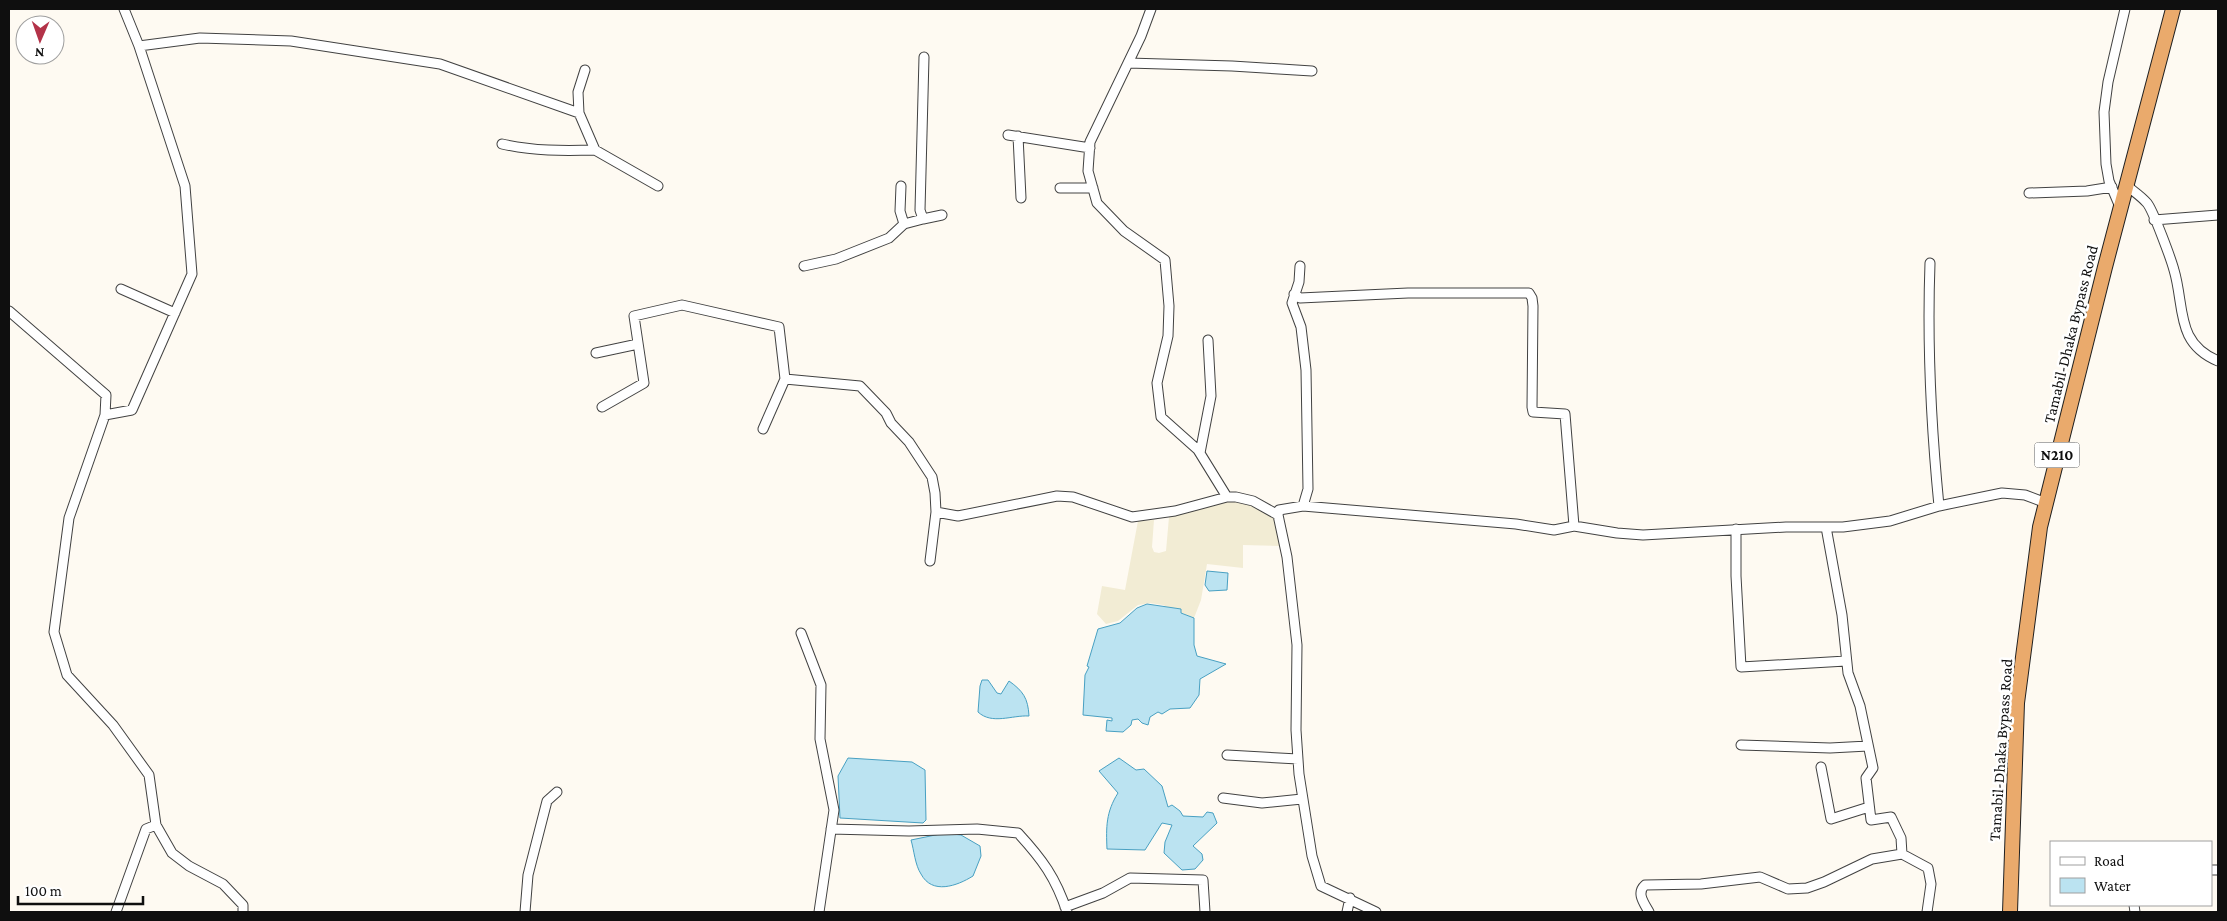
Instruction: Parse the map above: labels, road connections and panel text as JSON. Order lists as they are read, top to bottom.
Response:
{
  "streets": {
    "highway": ["Tamabil-Dhaka Bypass Road", "N210"]
  },
  "legend": ["Road", "Water"],
  "scale_bar": "100 m",
  "north": "bottom"
}
